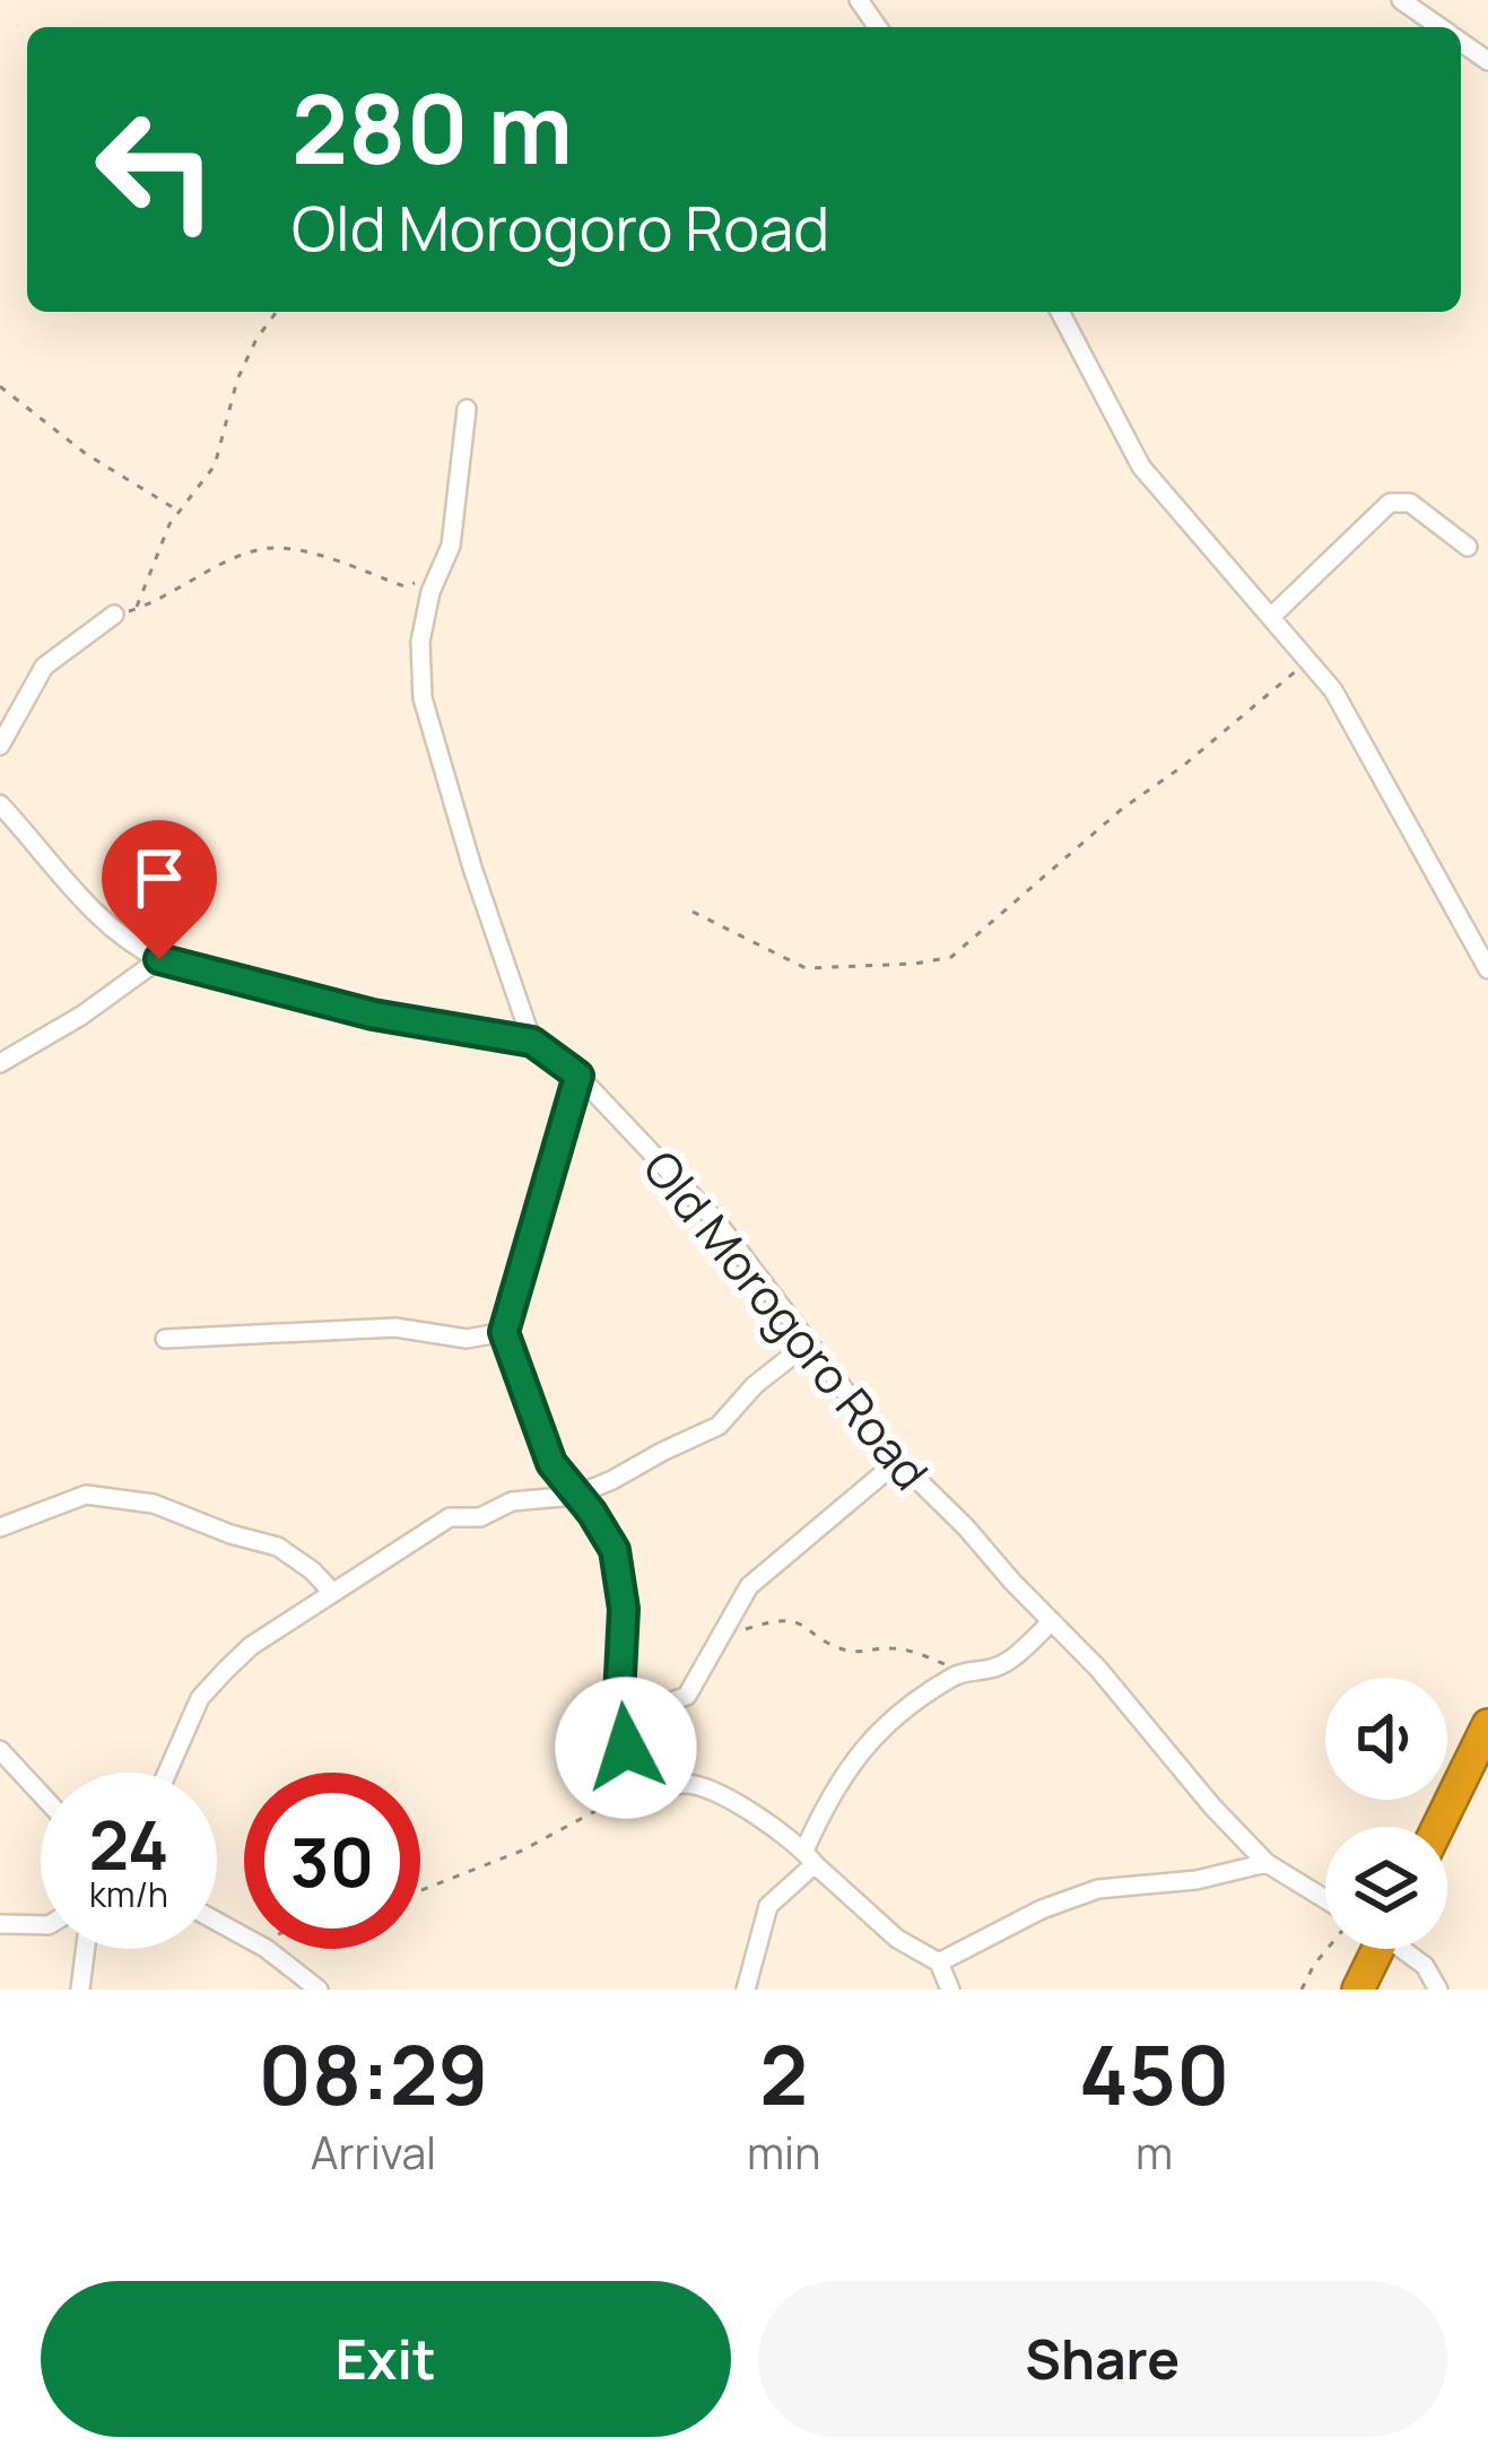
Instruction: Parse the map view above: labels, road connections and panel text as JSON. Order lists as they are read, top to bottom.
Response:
{
  "streets": {
    "street": ["Old Morogoro Road"]
  },
  "page": {
    "turn": ["280 m", "Old Morogoro Road"],
    "speed": "24 km/h",
    "limit": "30",
    "eta": [
      "08:29",
      "Arrival",
      "2",
      "min",
      "450",
      "m"
    ],
    "buttons": ["Exit", "Share"]
  }
}
